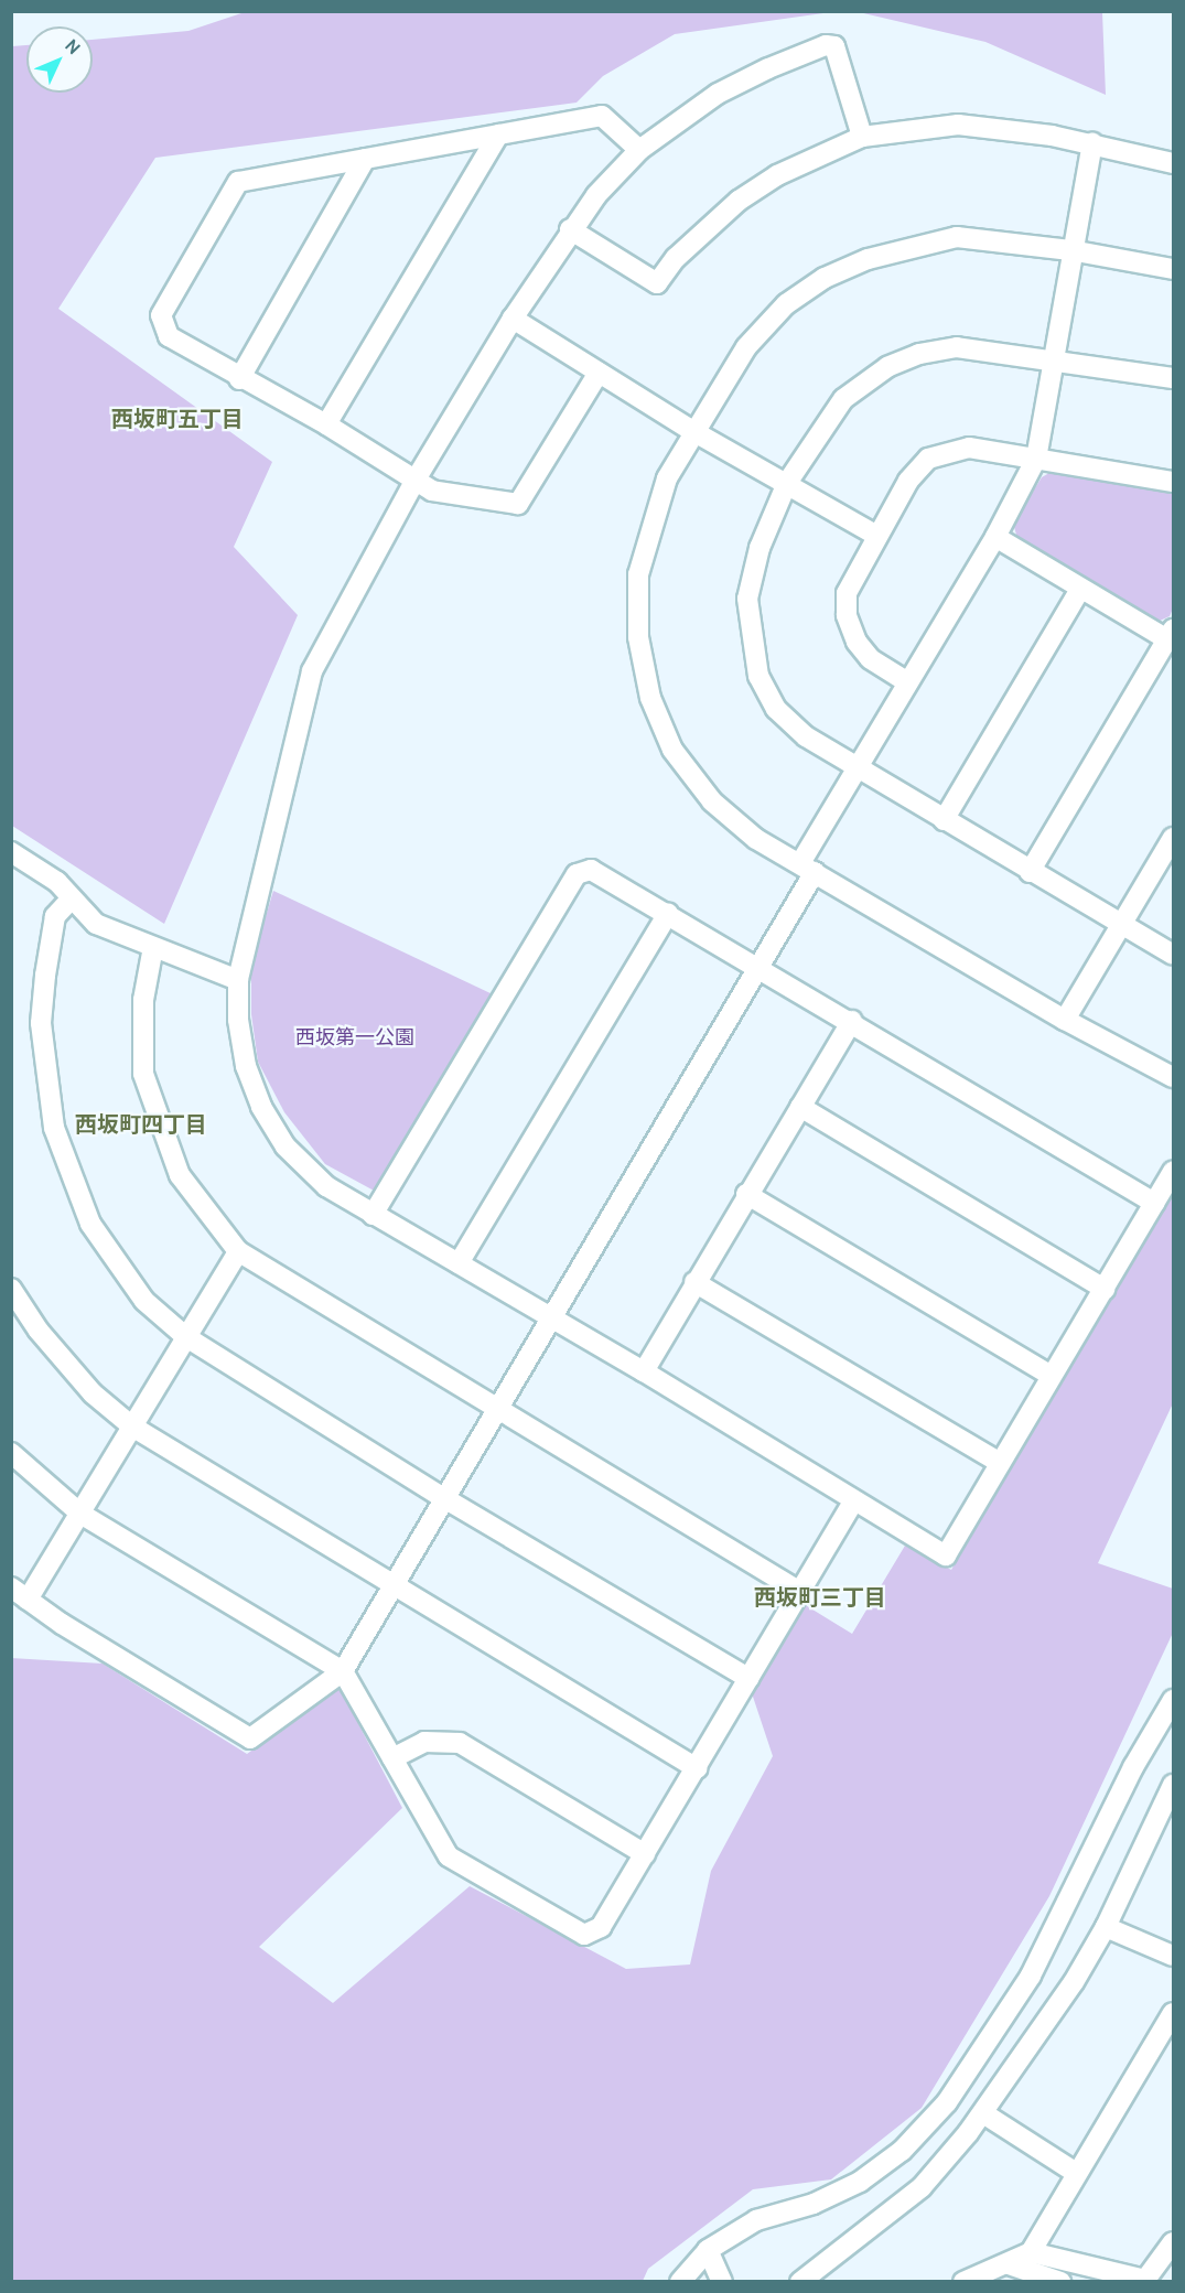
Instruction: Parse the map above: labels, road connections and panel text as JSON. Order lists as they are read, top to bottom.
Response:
{
  "districts": ["西坂町五丁目", "西坂町四丁目", "西坂町三丁目"],
  "parks": ["西坂第一公園"],
  "north": "top right"
}
